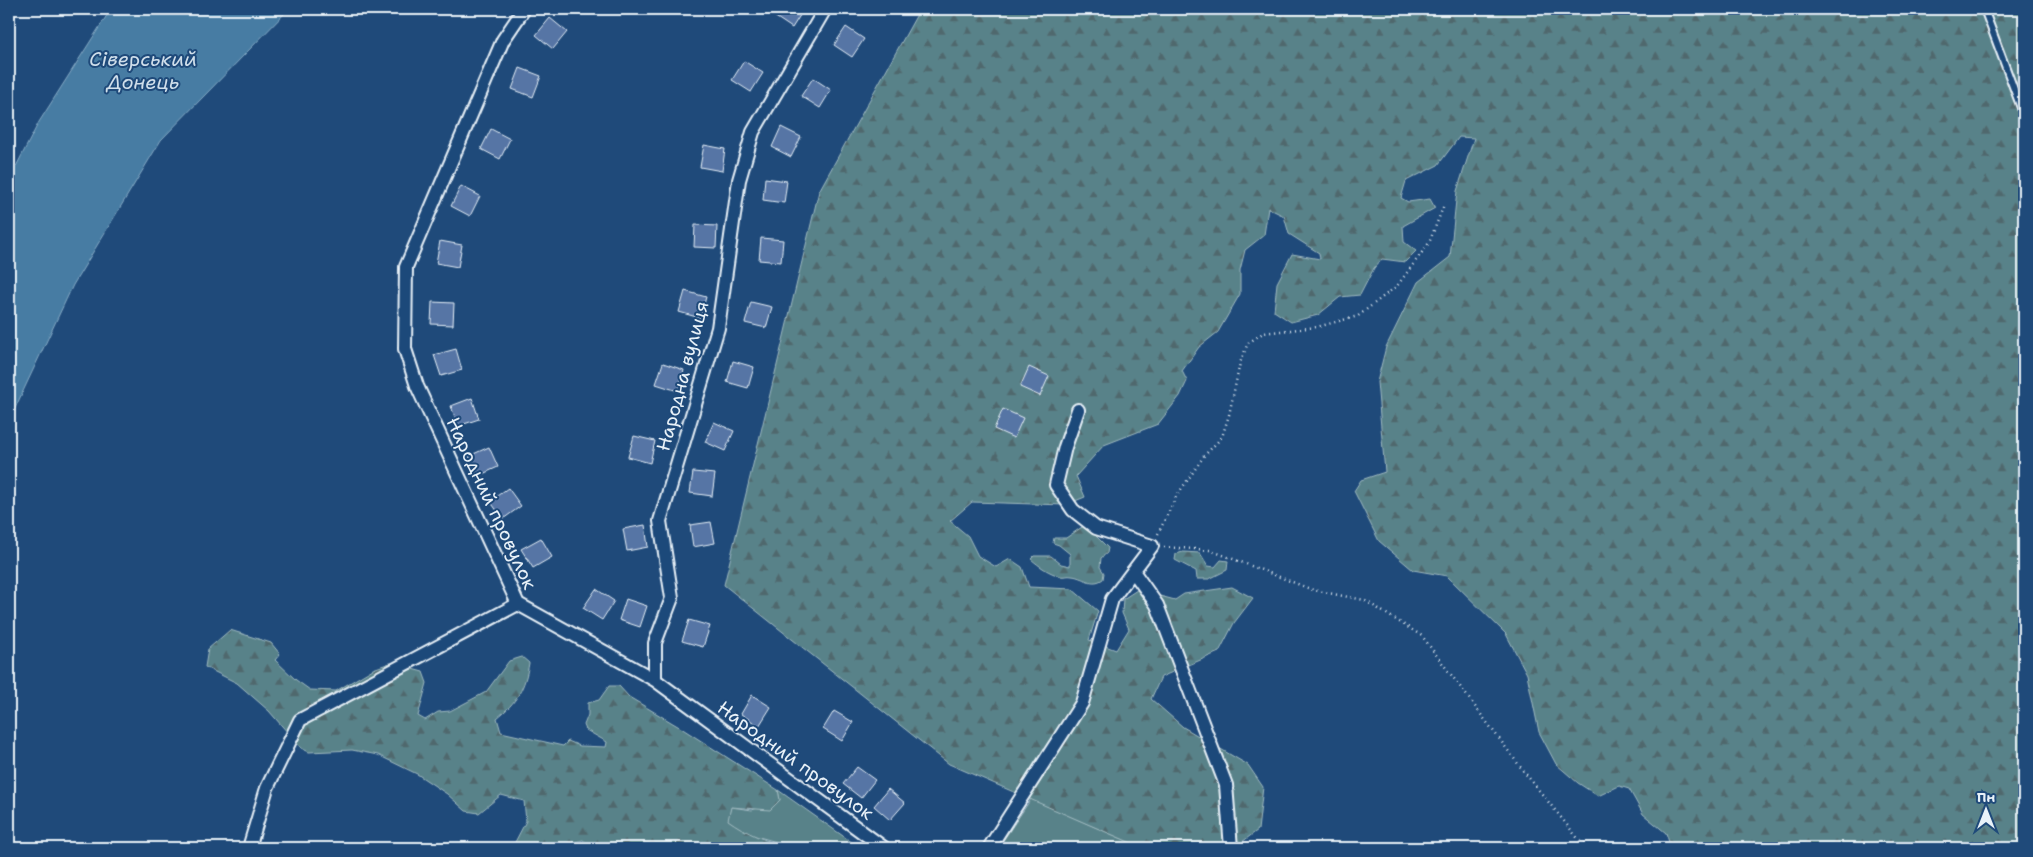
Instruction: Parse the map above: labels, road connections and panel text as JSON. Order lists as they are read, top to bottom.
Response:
{
  "streets": {
    "street": ["Народна вулиця", "Народний провулок"]
  },
  "crossings": [
    ["Народна вулиця", "Народний провулок"]
  ],
  "water": ["Сіверський Донець"],
  "north": "top"
}
